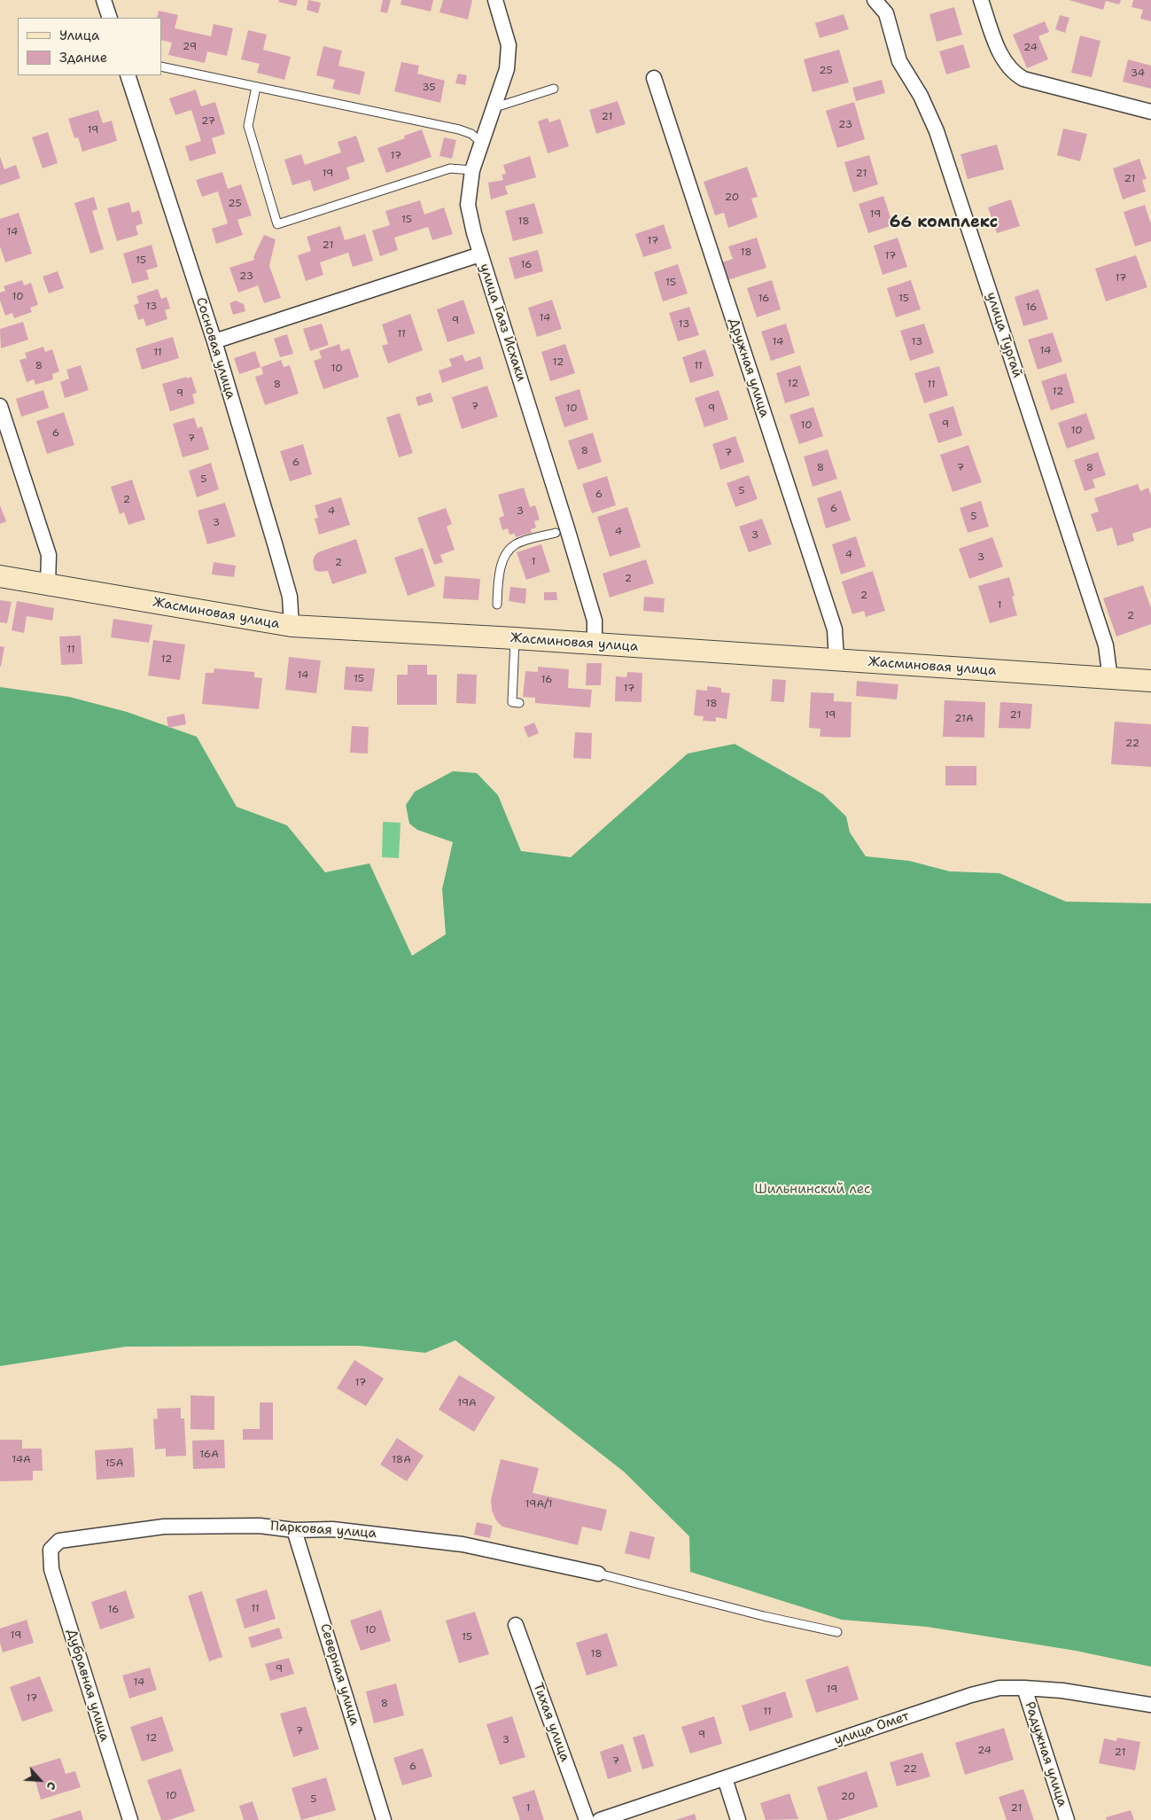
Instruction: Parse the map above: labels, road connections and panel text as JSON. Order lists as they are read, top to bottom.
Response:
{
  "streets": {
    "street": [
      "улица Гаяз Исхаки",
      "улица Тургай",
      "Сосновая улица",
      "Дружная улица",
      "Жасминовая улица",
      "Парковая улица",
      "Северная улица",
      "Дубравная улица",
      "Тихая улица",
      "улица Омет",
      "Радужная улица"
    ]
  },
  "crossings": [
    ["улица Гаяз Исхаки", "Жасминовая улица"],
    ["улица Тургай", "Жасминовая улица"],
    ["Сосновая улица", "Жасминовая улица"],
    ["Дружная улица", "Жасминовая улица"],
    ["Парковая улица", "Северная улица"],
    ["Парковая улица", "Дубравная улица"],
    ["улица Омет", "Радужная улица"]
  ],
  "districts": ["66 комплекс"],
  "parks": ["Шильнинский лес"],
  "house_numbers": [
    "29",
    "24",
    "25",
    "34",
    "35",
    "21",
    "27",
    "23",
    "19",
    "17",
    "19",
    "21",
    "21",
    "20",
    "25",
    "19",
    "15",
    "18",
    "14",
    "17",
    "21",
    "18",
    "17",
    "15",
    "16",
    "23",
    "17",
    "15",
    "10",
    "16",
    "15",
    "13",
    "16",
    "14",
    "9",
    "13",
    "11",
    "14",
    "13",
    "14",
    "11",
    "12",
    "8",
    "11",
    "10",
    "12",
    "8",
    "11",
    "12",
    "9",
    "7",
    "10",
    "9",
    "9",
    "10",
    "10",
    "6",
    "7",
    "8",
    "7",
    "6",
    "8",
    "7",
    "8",
    "5",
    "5",
    "6",
    "2",
    "6",
    "4",
    "3",
    "5",
    "3",
    "4",
    "3",
    "4",
    "3",
    "1",
    "2",
    "2",
    "2",
    "1",
    "2",
    "11",
    "12",
    "14",
    "15",
    "16",
    "17",
    "18",
    "19",
    "21",
    "21А",
    "22",
    "17",
    "19А",
    "16А",
    "14А",
    "18А",
    "15А",
    "19А/1",
    "11",
    "16",
    "10",
    "19",
    "15",
    "18",
    "9",
    "14",
    "19",
    "17",
    "8",
    "11",
    "7",
    "9",
    "12",
    "3",
    "24",
    "21",
    "7",
    "6",
    "22",
    "10",
    "20",
    "5",
    "1",
    "21"
  ],
  "legend": ["Улица", "Здание"],
  "north": "bottom right"
}
